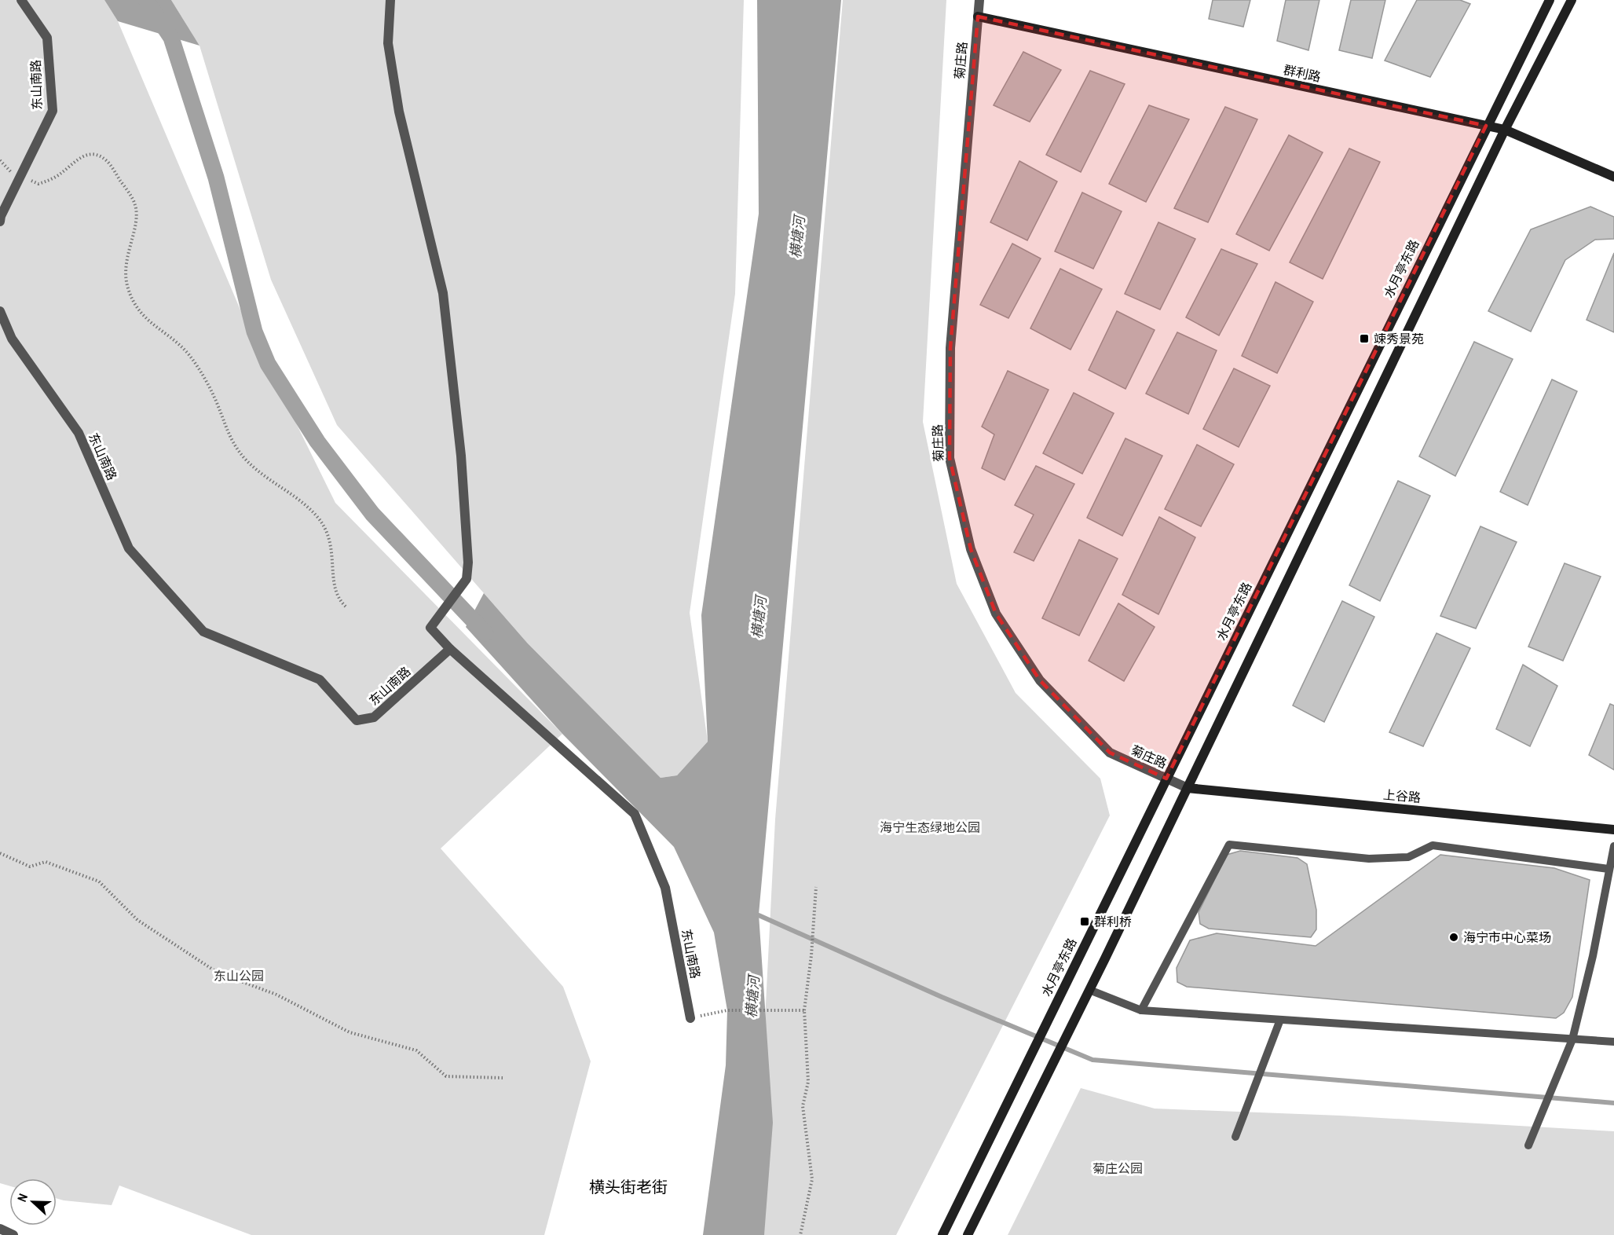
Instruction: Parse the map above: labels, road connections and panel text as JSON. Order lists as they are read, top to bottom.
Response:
{
  "streets": {
    "main road": ["群利路", "水月亭东路", "上谷路"],
    "street": ["菊庄路", "东山南路"]
  },
  "crossings": [
    ["菊庄路", "群利路"],
    ["菊庄路", "水月亭东路"],
    ["菊庄路", "上谷路"],
    ["群利路", "水月亭东路"]
  ],
  "districts": ["横头街老街"],
  "water": ["横塘河"],
  "parks": ["海宁生态绿地公园", "东山公园", "菊庄公园"],
  "places": {
    "transit": ["竦秀景苑", "群利桥"],
    "other": ["海宁市中心菜场"]
  },
  "north": "left"
}
